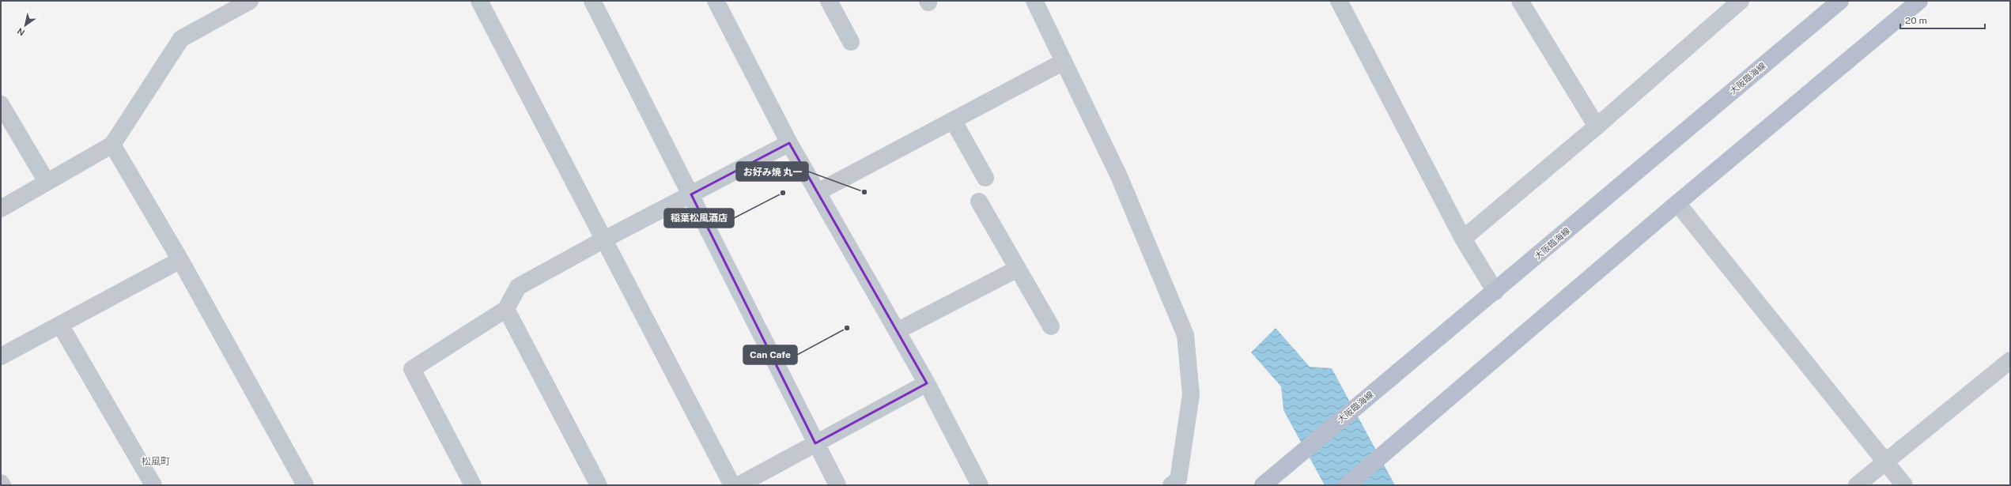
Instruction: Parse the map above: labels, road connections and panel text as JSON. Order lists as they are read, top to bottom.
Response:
{
  "streets": {
    "main road": ["大阪臨海線"]
  },
  "districts": ["松風町"],
  "places": ["お好み焼 丸一", "稲葉松風酒店", "Can Cafe"],
  "scale_bar": "20 m",
  "north": "bottom left"
}
